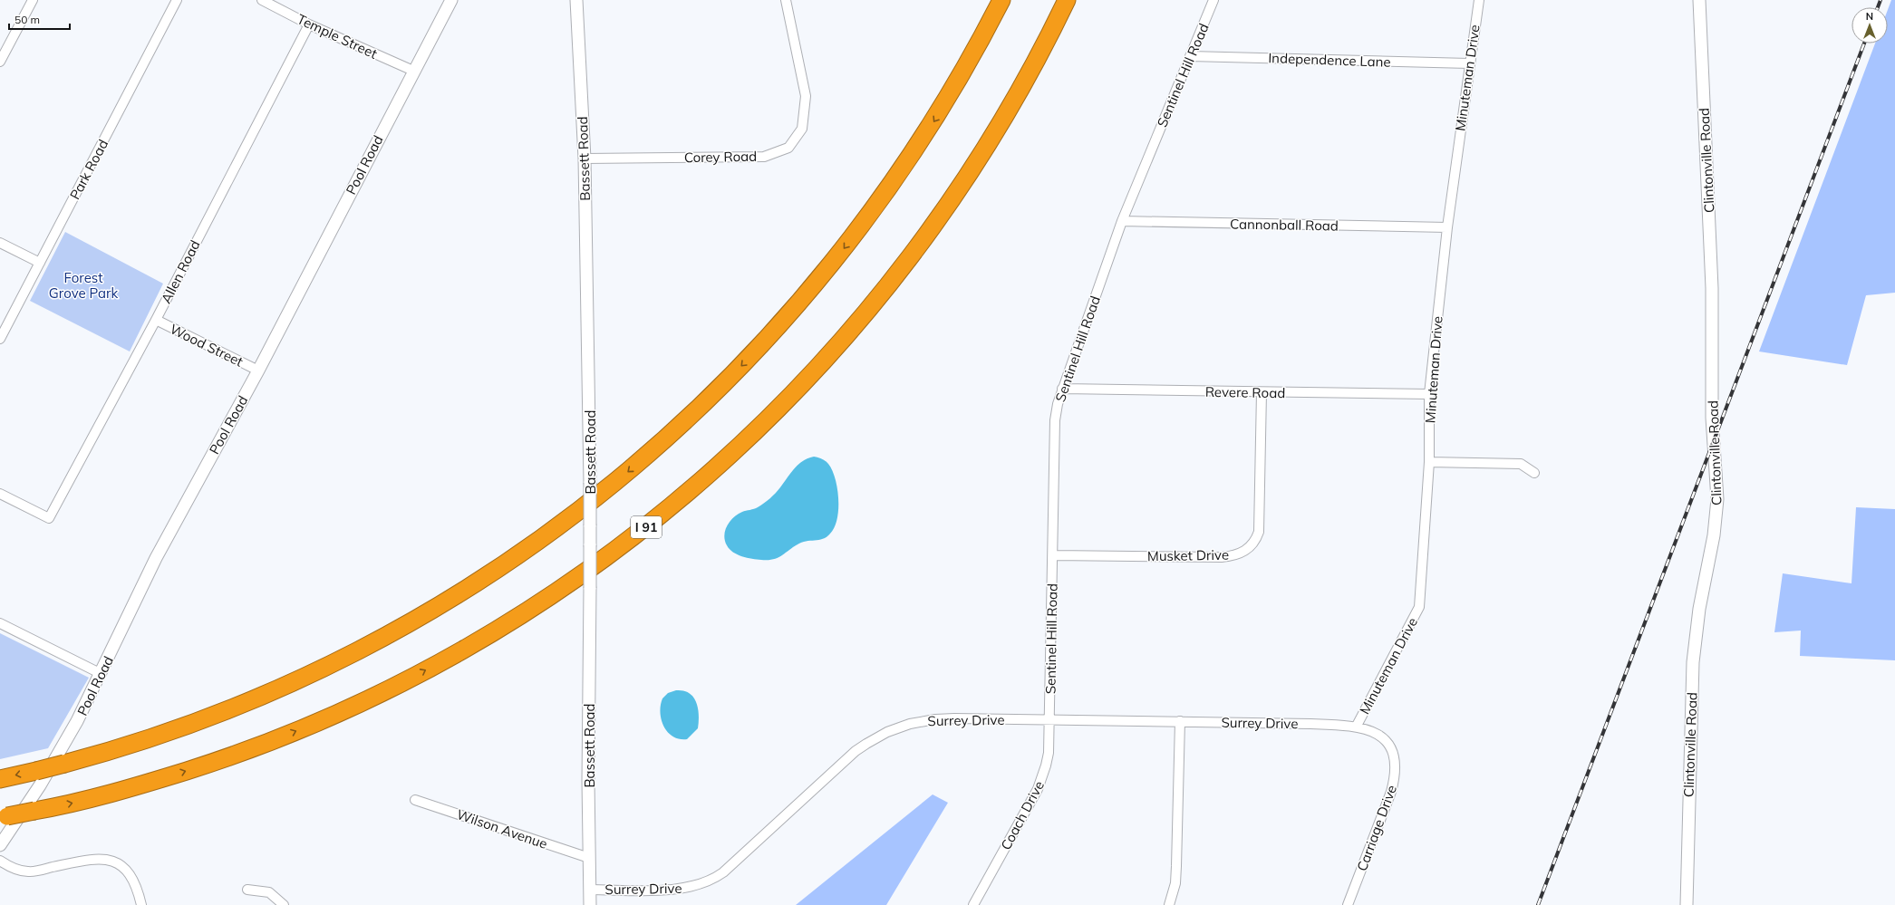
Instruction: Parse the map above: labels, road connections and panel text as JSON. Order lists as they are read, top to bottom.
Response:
{
  "streets": {
    "highway": ["I 91"],
    "street": [
      "Temple Street",
      "Independence Lane",
      "Sentinel Hill Road",
      "Minuteman Drive",
      "Corey Road",
      "Bassett Road",
      "Clintonville Road",
      "Pool Road",
      "Park Road",
      "Cannonball Road",
      "Allen Road",
      "Wood Street",
      "Revere Road",
      "Musket Drive",
      "Surrey Drive",
      "Coach Drive",
      "Carriage Drive",
      "Wilson Avenue"
    ]
  },
  "crossings": [
    ["Temple Street", "Pool Road"],
    ["Temple Street", "Allen Road"],
    ["Independence Lane", "Sentinel Hill Road"],
    ["Independence Lane", "Minuteman Drive"],
    ["Sentinel Hill Road", "Cannonball Road"],
    ["Sentinel Hill Road", "Revere Road"],
    ["Sentinel Hill Road", "Musket Drive"],
    ["Sentinel Hill Road", "Surrey Drive"],
    ["Sentinel Hill Road", "Coach Drive"],
    ["Minuteman Drive", "Cannonball Road"],
    ["Minuteman Drive", "Revere Road"],
    ["Minuteman Drive", "Surrey Drive"],
    ["Minuteman Drive", "Carriage Drive"],
    ["Corey Road", "Bassett Road"],
    ["Bassett Road", "Surrey Drive"],
    ["Bassett Road", "Wilson Avenue"],
    ["Pool Road", "Wood Street"],
    ["Allen Road", "Wood Street"],
    ["Revere Road", "Musket Drive"],
    ["Surrey Drive", "Coach Drive"],
    ["Surrey Drive", "Carriage Drive"]
  ],
  "parks": ["Forest Grove Park"],
  "scale_bar": "50 m",
  "north": "top"
}
